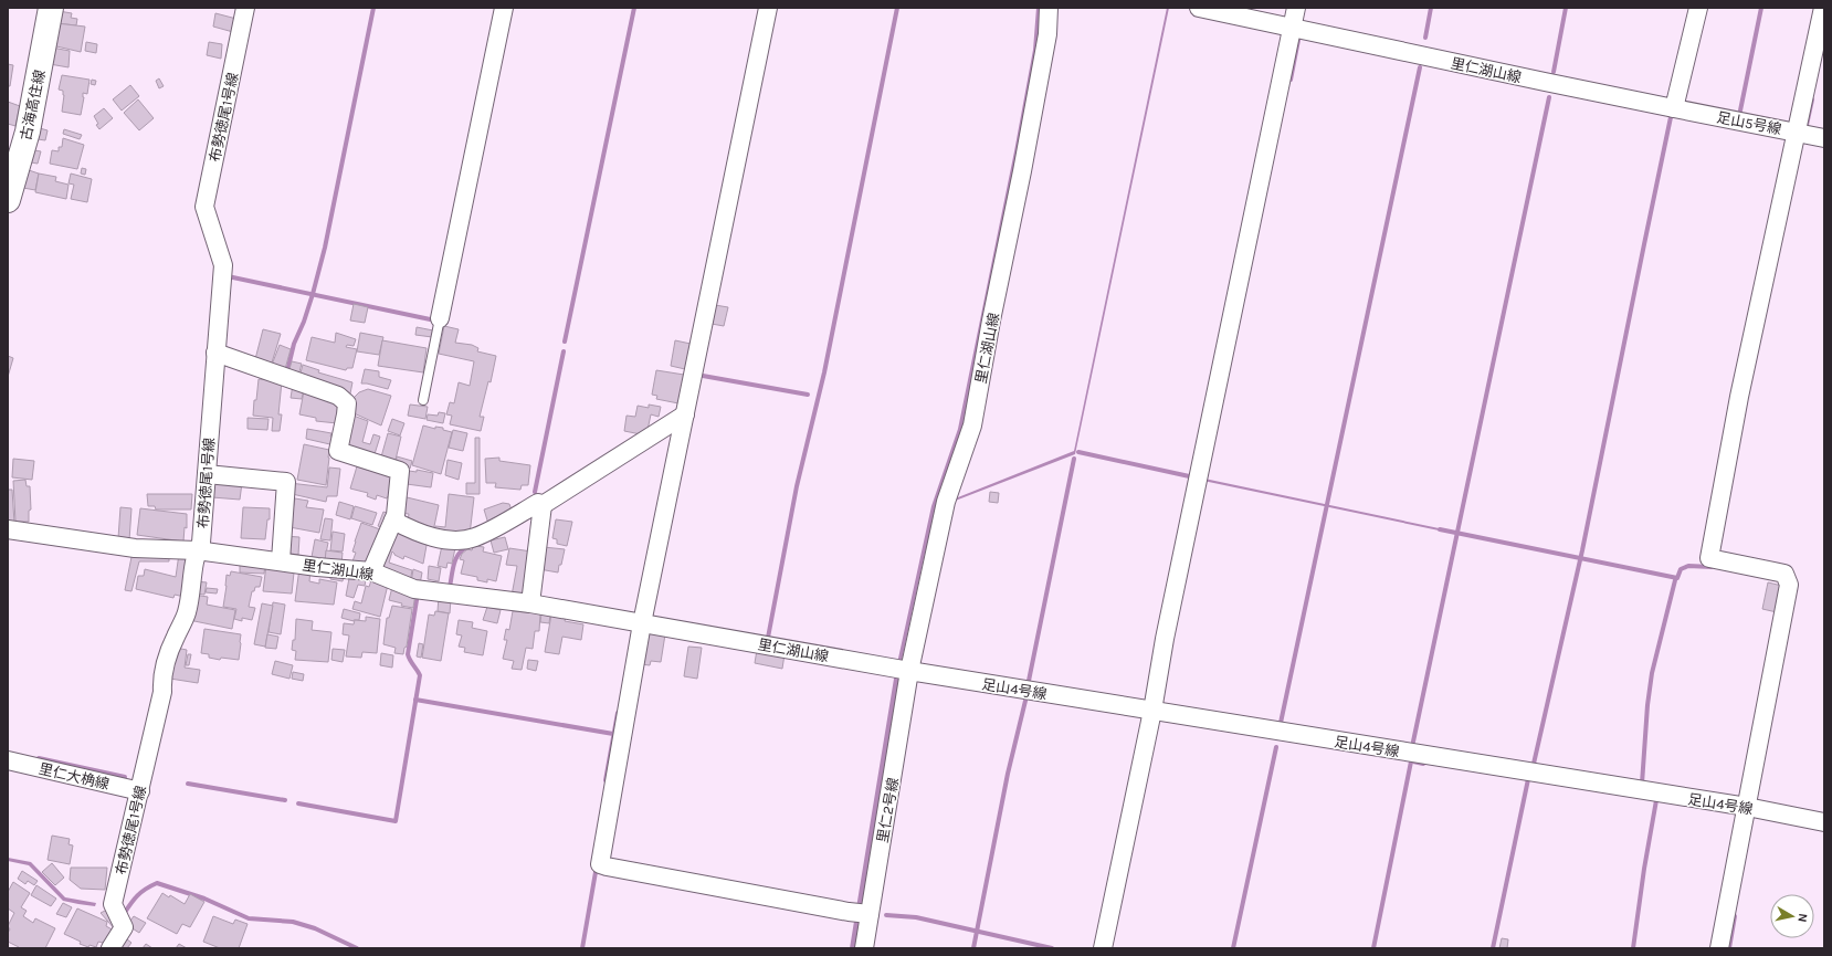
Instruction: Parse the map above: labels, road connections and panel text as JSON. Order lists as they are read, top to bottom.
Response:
{
  "streets": {
    "street": [
      "里仁湖山線",
      "古海高住線",
      "布勢徳尾1号線",
      "足山5号線",
      "足山4号線",
      "里仁大桷線",
      "里仁2号線"
    ]
  },
  "crossings": [
    ["里仁湖山線", "布勢徳尾1号線"],
    ["里仁湖山線", "足山5号線"],
    ["里仁湖山線", "足山4号線"],
    ["里仁湖山線", "里仁2号線"],
    ["布勢徳尾1号線", "里仁大桷線"],
    ["足山4号線", "里仁2号線"]
  ],
  "north": "right"
}
